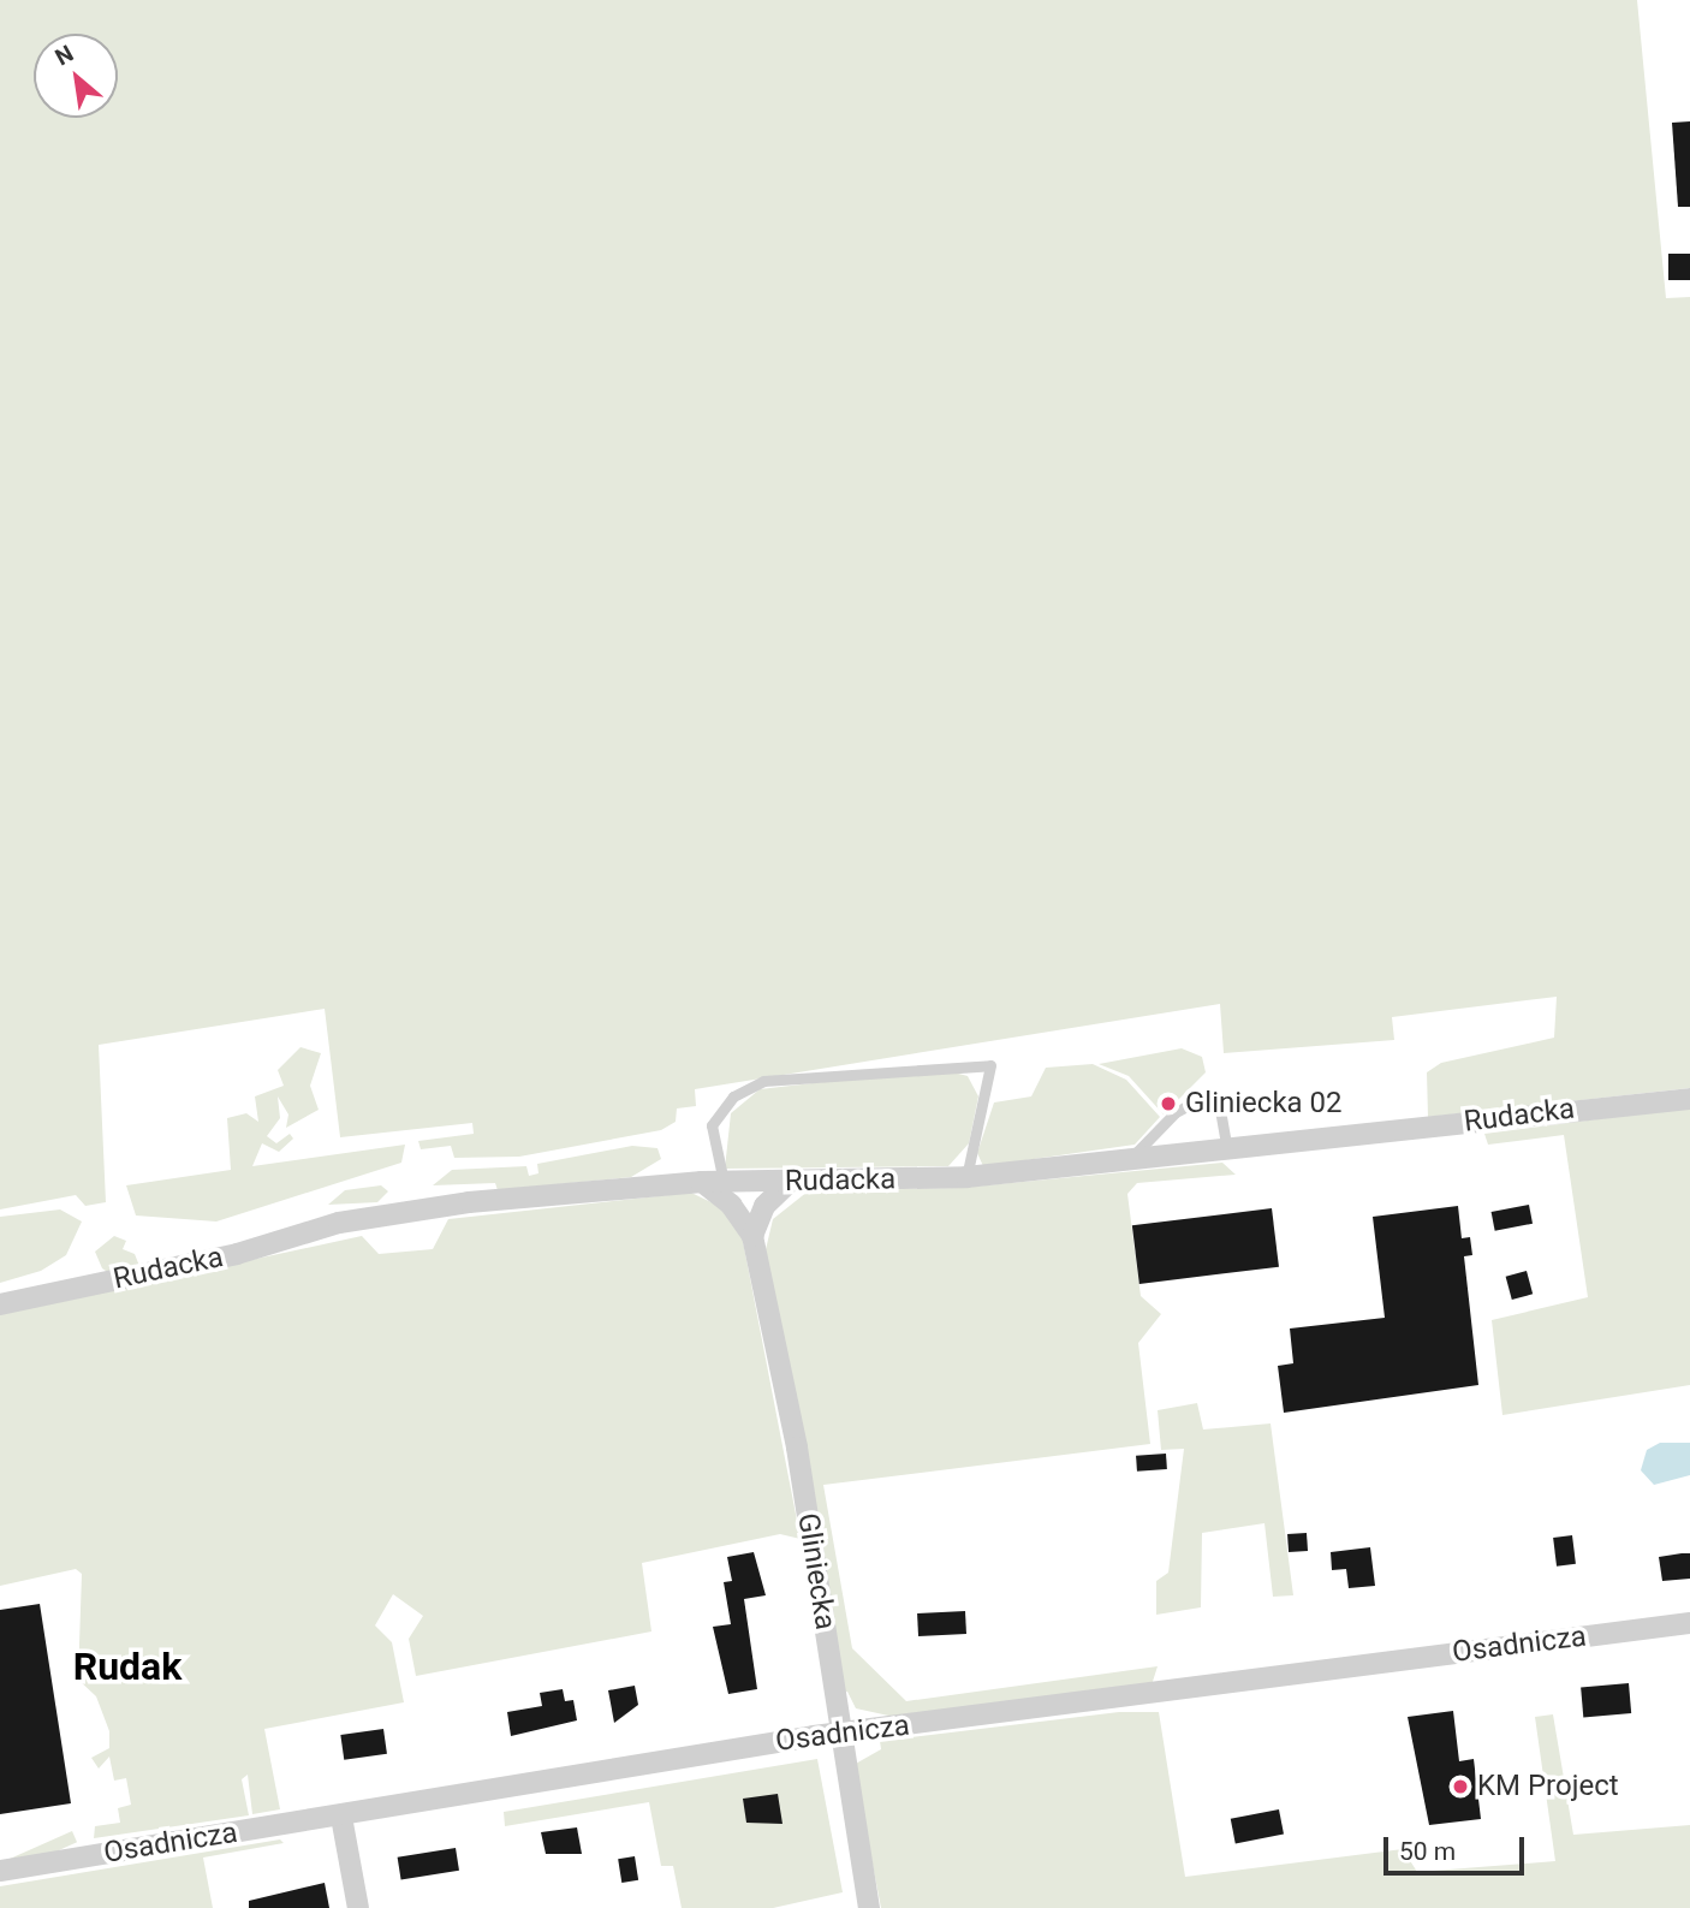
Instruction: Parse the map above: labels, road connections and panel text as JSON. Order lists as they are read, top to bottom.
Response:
{
  "streets": {
    "street": ["Rudacka", "Gliniecka", "Osadnicza"]
  },
  "crossings": [
    ["Rudacka", "Gliniecka"],
    ["Gliniecka", "Osadnicza"]
  ],
  "districts": ["Rudak"],
  "places": ["Gliniecka 02", "KM Project"],
  "scale_bar": "50 m",
  "north": "top left"
}
